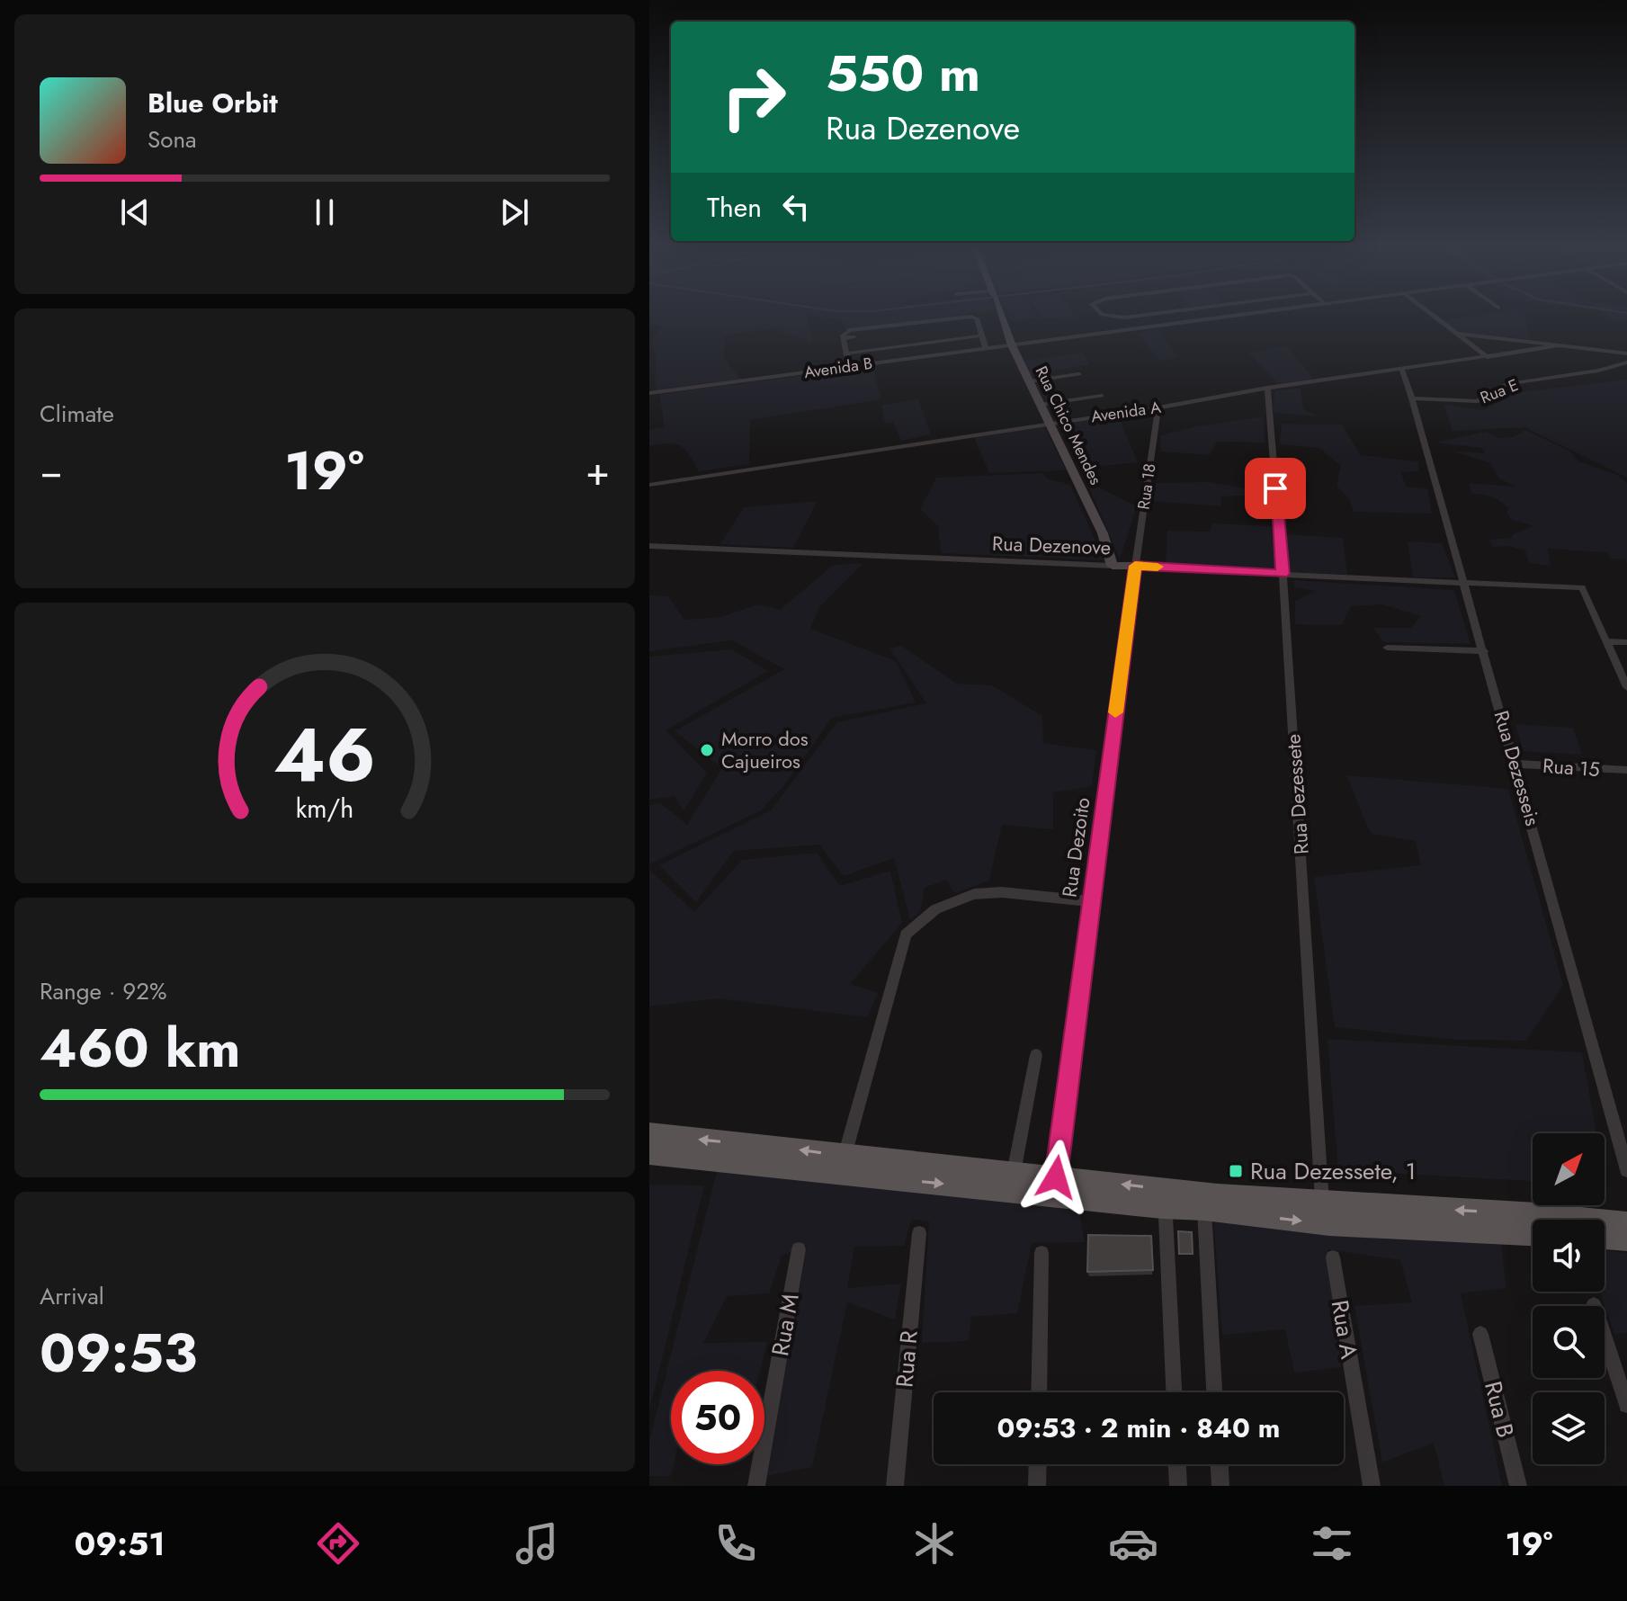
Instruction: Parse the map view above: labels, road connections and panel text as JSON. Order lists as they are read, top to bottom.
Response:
{
  "streets": {
    "main road": ["Rua Chico Mendes", "Rua Dezenove", "Rua Dezoito"],
    "street": [
      "Avenida B",
      "Rua E",
      "Avenida A",
      "Rua 18",
      "Rua 15",
      "Rua Dezesseis",
      "Rua Dezessete",
      "Rua M",
      "Rua A",
      "Rua R",
      "Rua B"
    ]
  },
  "crossings": [
    ["Avenida B", "Rua Chico Mendes"],
    ["Rua E", "Rua Dezesseis"],
    ["Avenida A", "Rua Chico Mendes"],
    ["Avenida A", "Rua 18"],
    ["Avenida A", "Rua Dezesseis"],
    ["Avenida A", "Rua Dezessete"],
    ["Rua Chico Mendes", "Rua Dezenove"],
    ["Rua 18", "Rua Dezenove"],
    ["Rua 18", "Rua Dezoito"],
    ["Rua Dezenove", "Rua Dezesseis"],
    ["Rua Dezenove", "Rua Dezessete"],
    ["Rua Dezenove", "Rua Dezoito"],
    ["Rua 15", "Rua Dezesseis"]
  ],
  "places": {
    "other": ["Morro dos Cajueiros"],
    "transit": ["Rua Dezessete, 1"]
  },
  "north": "top right",
  "page": {
    "turn": ["550 m", "Rua Dezenove"],
    "song": ["Blue Orbit", "Sona"],
    "then": "Then",
    "tile": [
      "Climate",
      ["Range · 92%", "460 km"],
      ["Arrival", "09:53"]
    ],
    "heat": ["−", "19°", "+"],
    "limit": "50",
    "trip": "09:53 · 2 min · 840 m",
    "tabs": ["09:51", "19°"],
    "gauge": ["46", "km/h"]
  }
}
